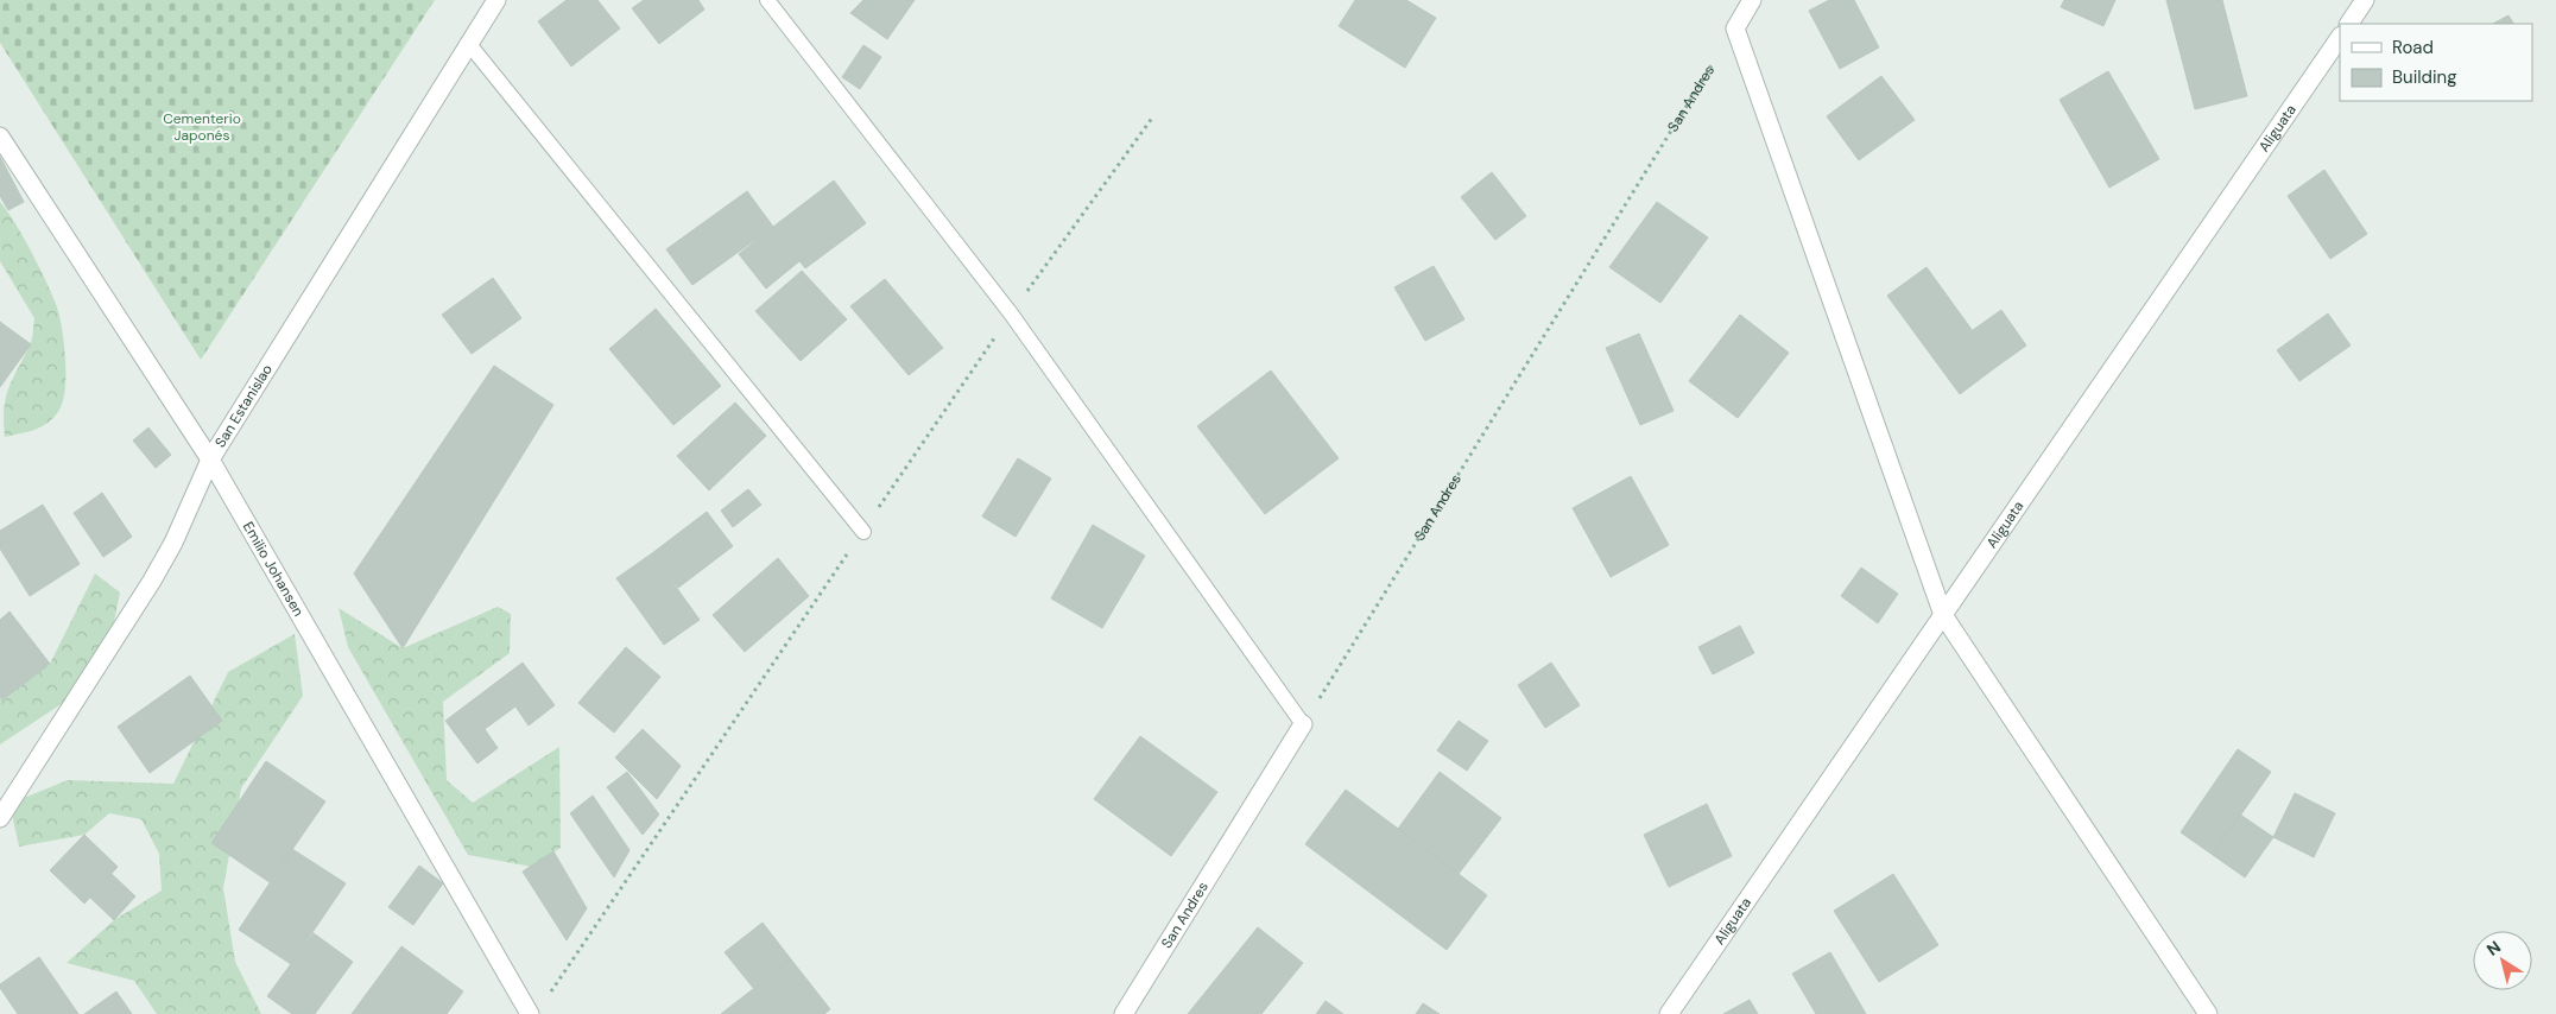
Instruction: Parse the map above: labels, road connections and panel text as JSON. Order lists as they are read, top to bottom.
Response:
{
  "streets": {
    "street": [
      "San Andres",
      "Aliguata",
      "San Estanislao",
      "Emilio Johansen"
    ]
  },
  "crossings": [
    ["San Estanislao", "Emilio Johansen"]
  ],
  "parks": ["Cementerio Japonés"],
  "legend": ["Road", "Building"],
  "north": "top left"
}
